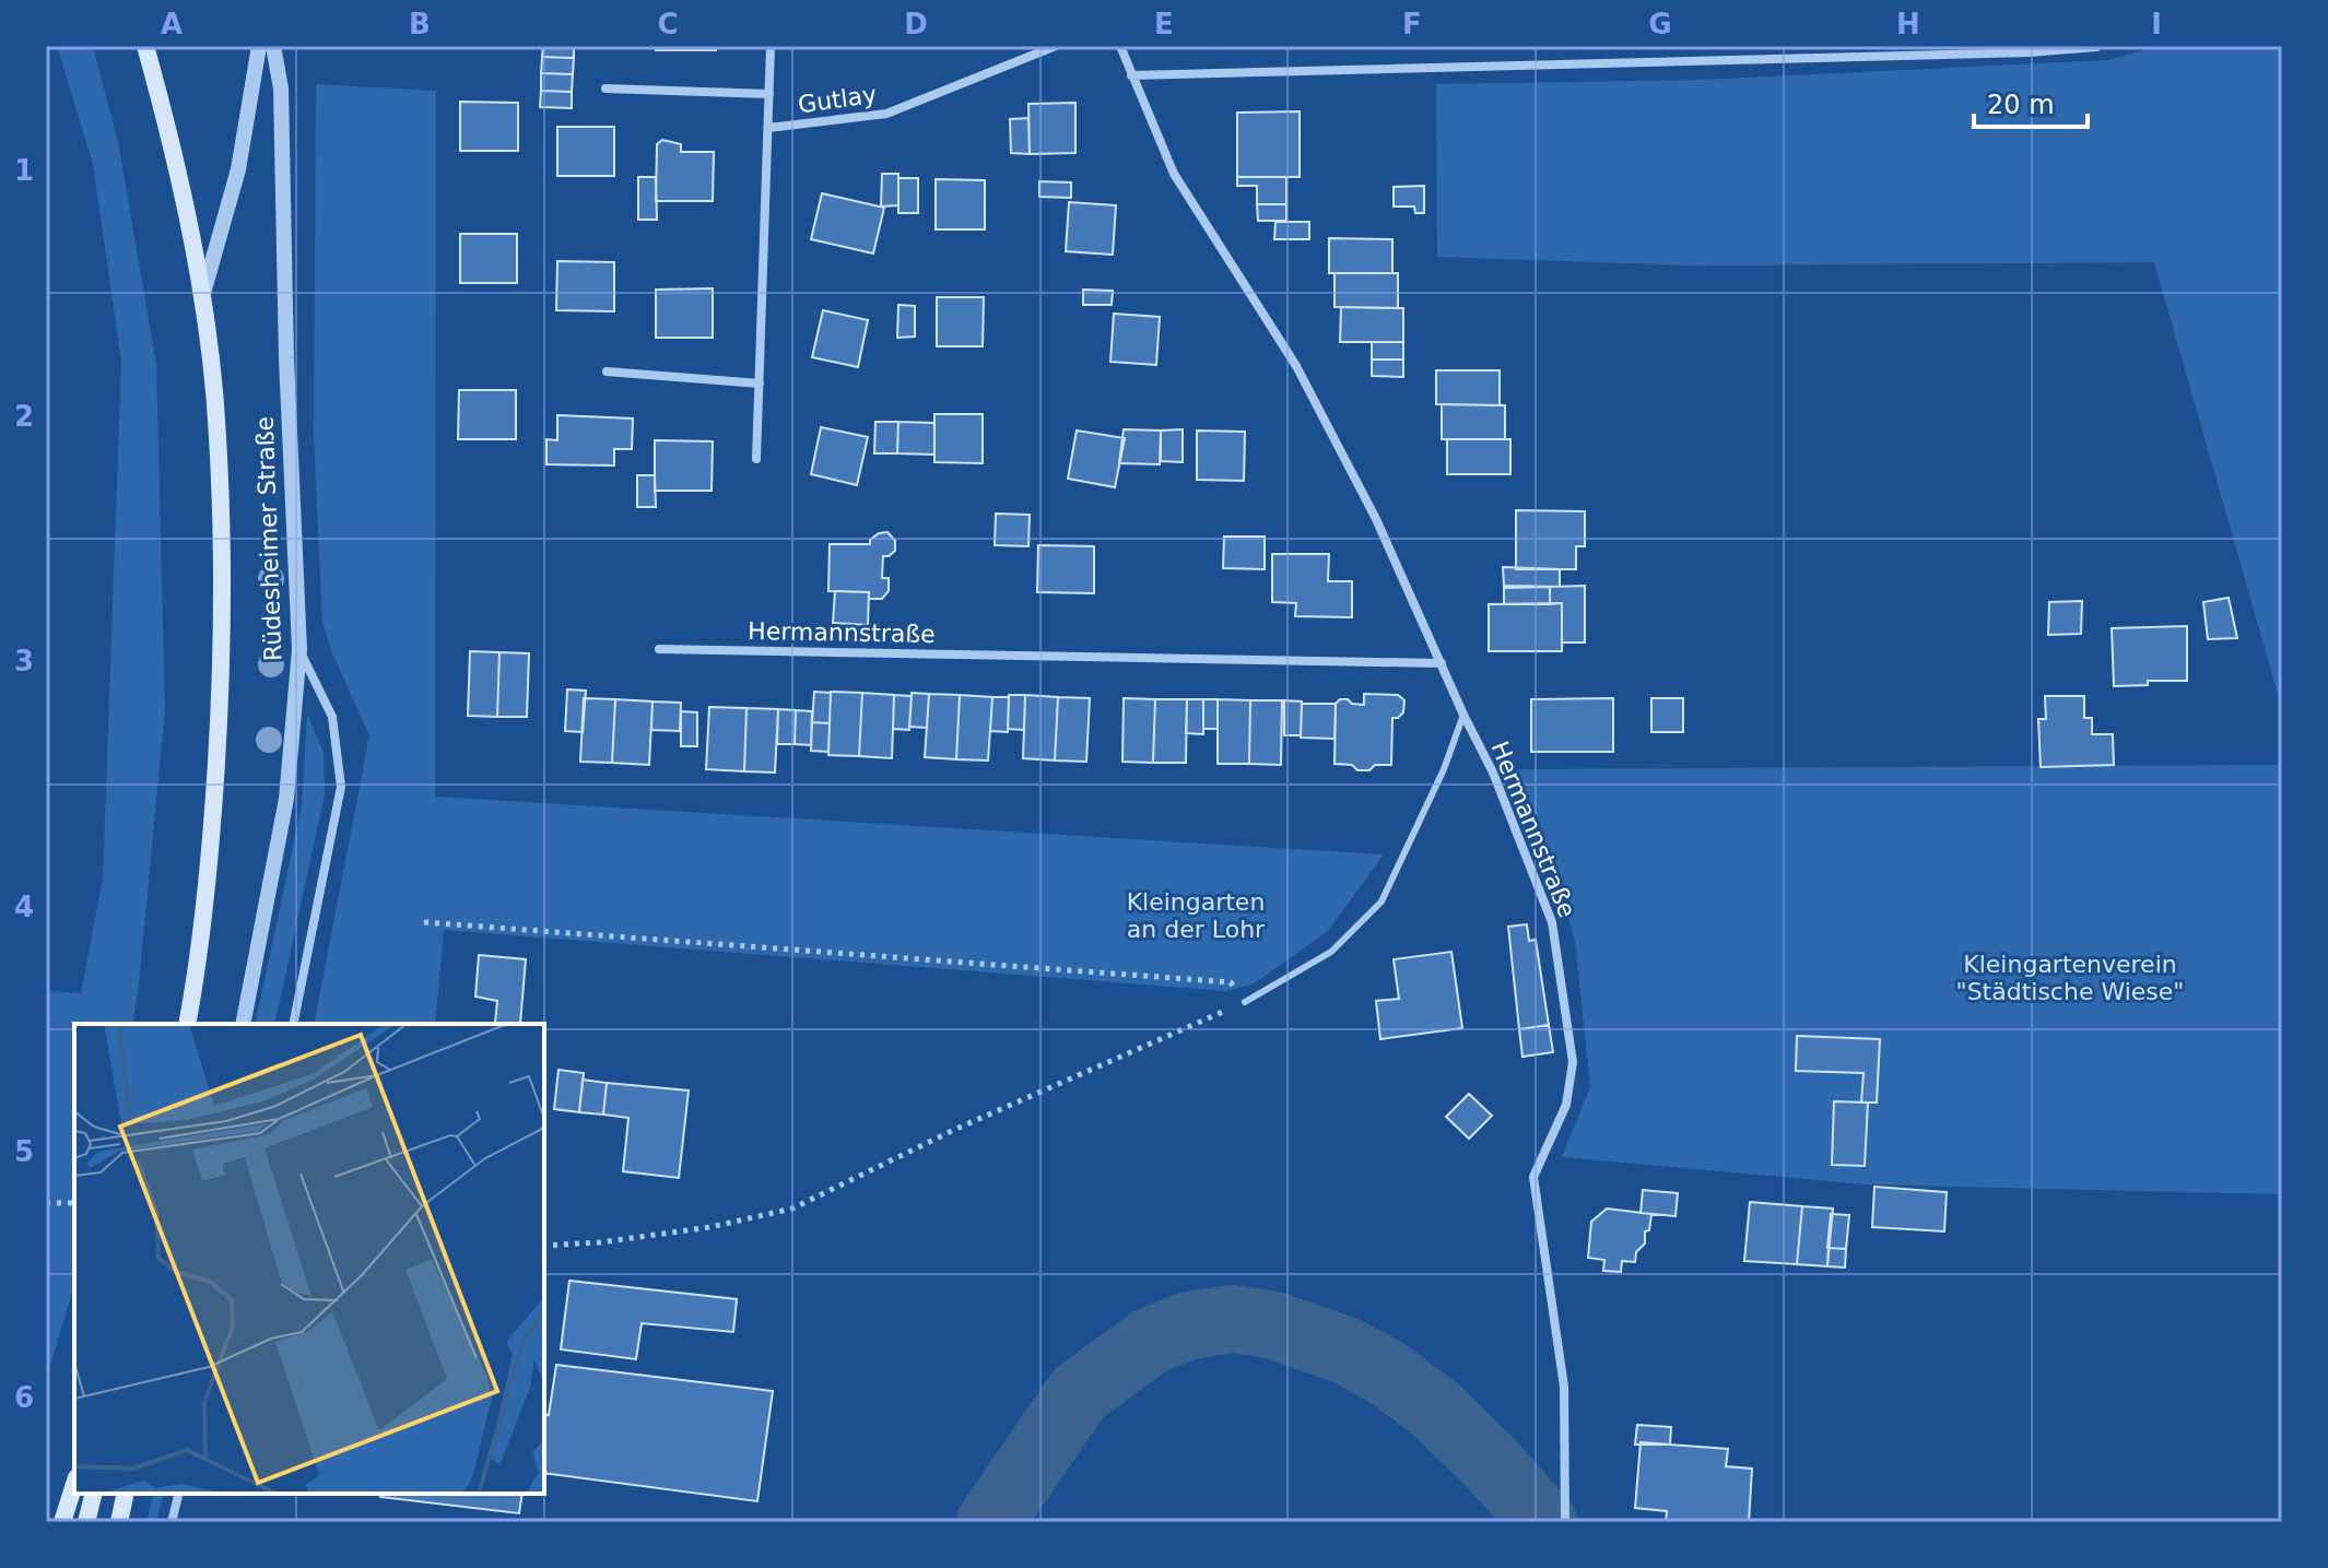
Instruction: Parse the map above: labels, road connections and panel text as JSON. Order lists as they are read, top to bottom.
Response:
{
  "streets": {
    "street": ["Gutlay", "Rüdesheimer Straße", "Hermannstraße"]
  },
  "parks": ["Kleingarten an der Lohr", "Kleingartenverein \"Städtische Wiese\""],
  "scale_bar": "20 m",
  "grid": {
    "columns": [
      "A",
      "B",
      "C",
      "D",
      "E",
      "F",
      "G",
      "H",
      "I"
    ],
    "rows": [
      "1",
      "2",
      "3",
      "4",
      "5",
      "6"
    ]
  }
}
